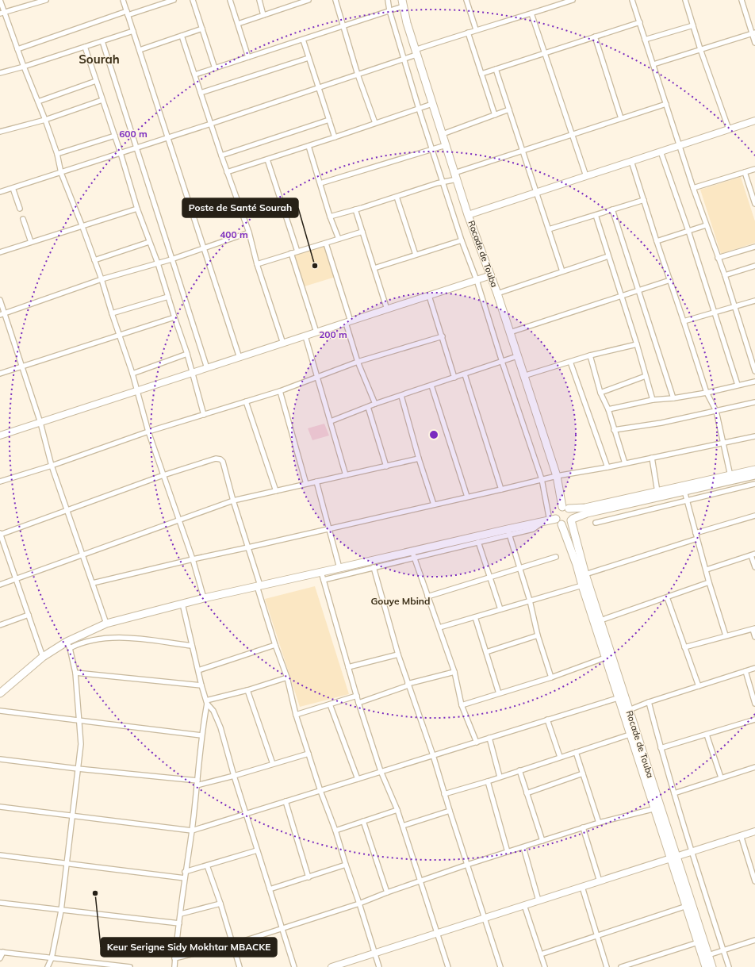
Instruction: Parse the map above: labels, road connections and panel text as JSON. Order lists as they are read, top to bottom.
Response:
{
  "streets": {
    "main road": ["Rocade de Touba"]
  },
  "districts": ["Sourah", "Gouye Mbind"],
  "places": ["Poste de Santé Sourah", "Keur Serigne Sidy Mokhtar MBACKE"],
  "rings": ["600 m", "400 m", "200 m"]
}
